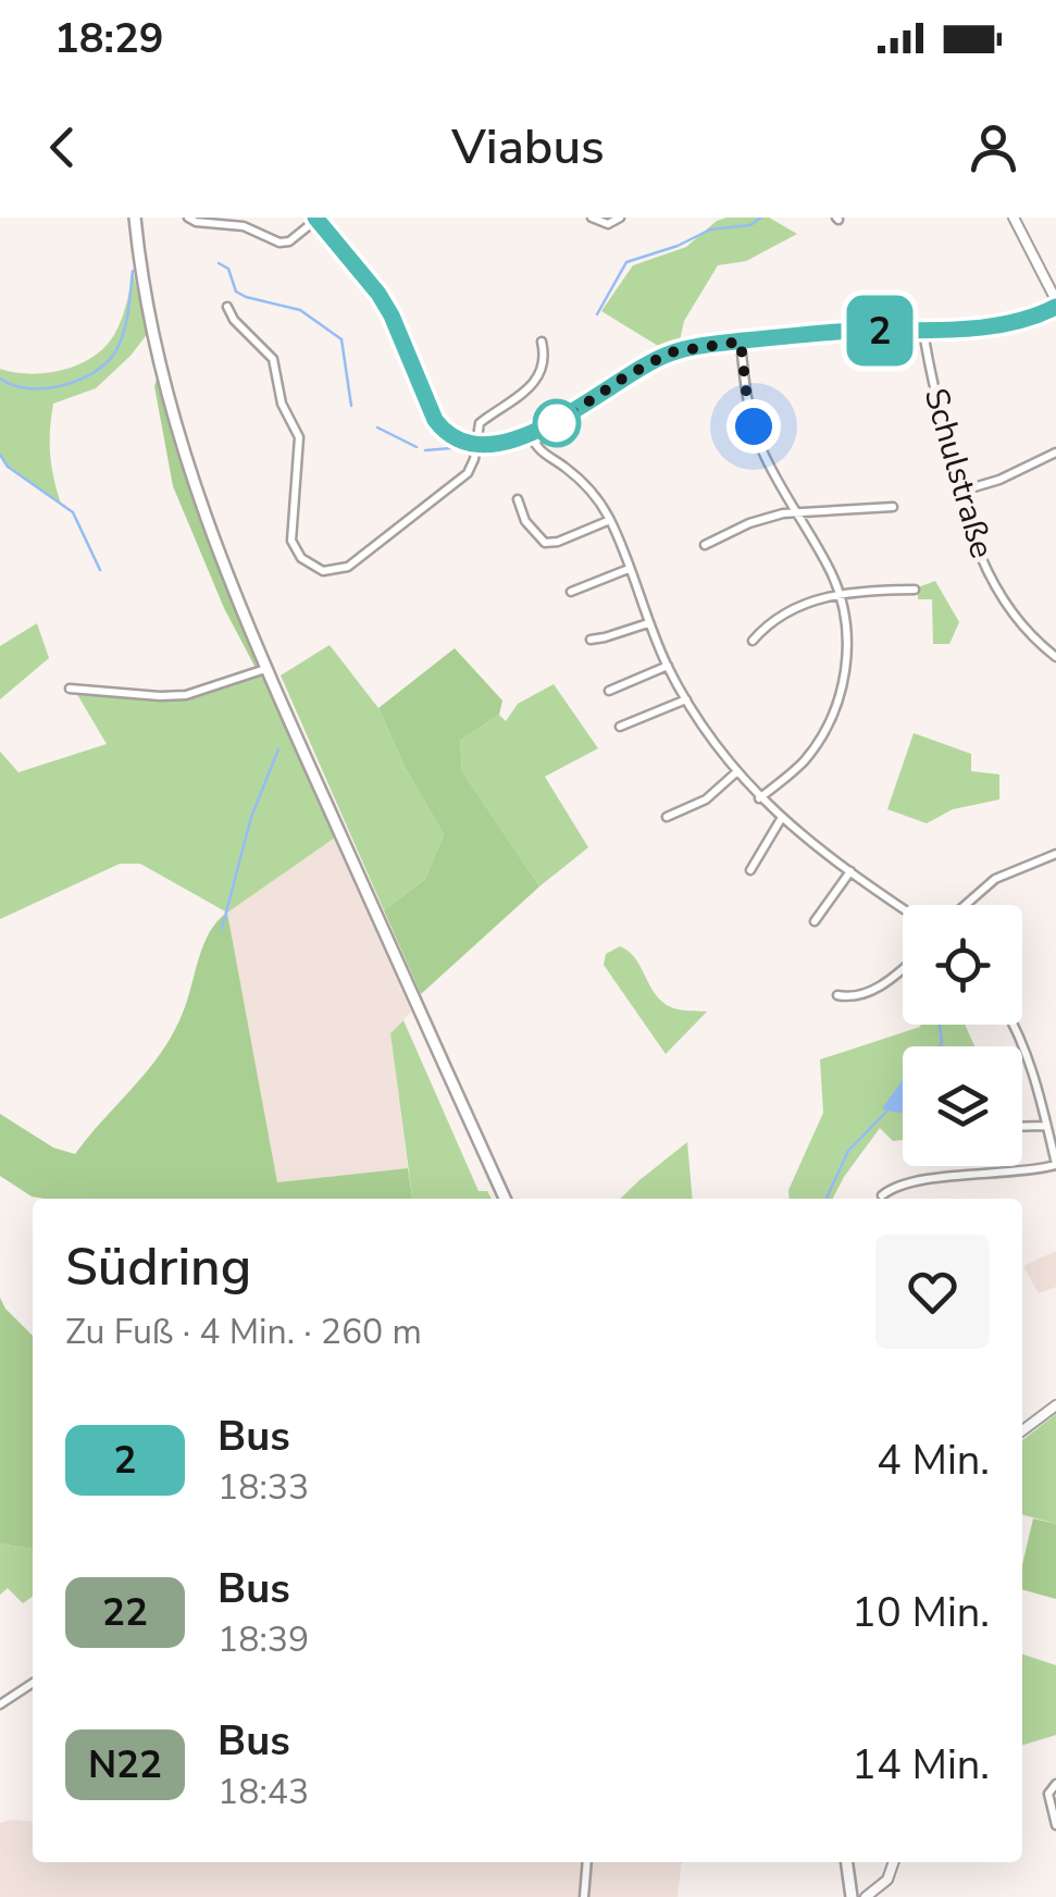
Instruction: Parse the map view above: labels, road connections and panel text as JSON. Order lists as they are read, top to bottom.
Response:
{
  "streets": {
    "street": ["Schulstraße"]
  },
  "lines": ["bus line 2"],
  "page": {
    "status": "18:29",
    "header": "Viabus",
    "on_map": "2",
    "heading": ["Südring", "Zu Fuß · 4 Min. · 260 m"],
    "list": [
      {
        "mark": "2",
        "name": "Bus",
        "note": "18:33",
        "value": "4 Min."
      },
      {
        "mark": "22",
        "name": "Bus",
        "note": "18:39",
        "value": "10 Min."
      },
      {
        "mark": "N22",
        "name": "Bus",
        "note": "18:43",
        "value": "14 Min."
      }
    ]
  }
}
